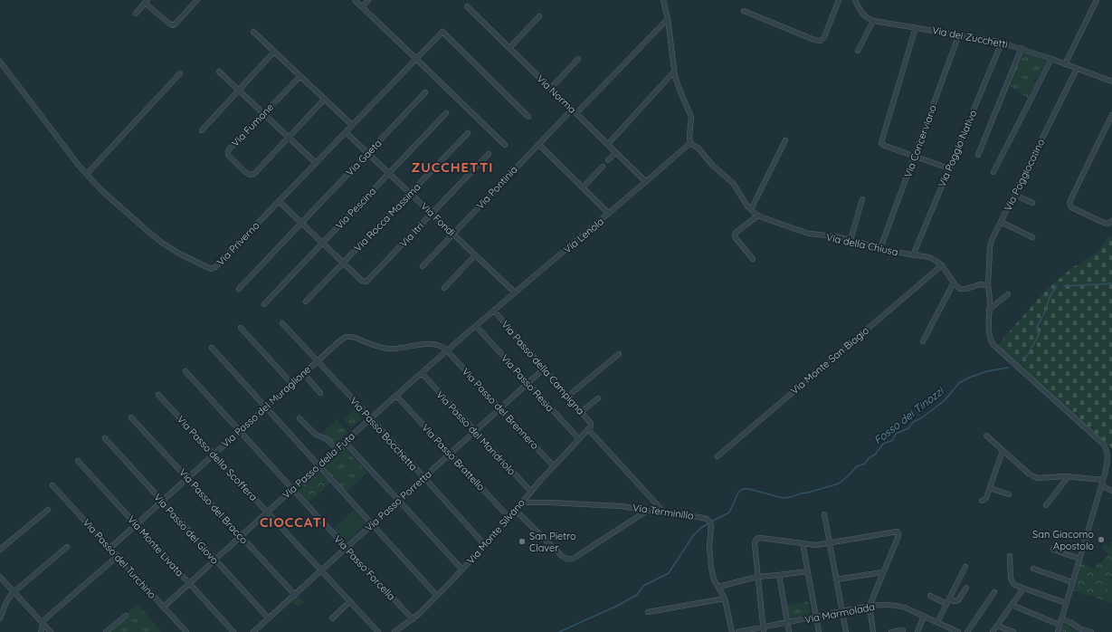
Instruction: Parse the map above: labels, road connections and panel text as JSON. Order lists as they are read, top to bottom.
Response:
{
  "streets": {
    "street": [
      "Via dei Zucchetti",
      "Via Norma",
      "Via Fumone",
      "Via Concerviano",
      "Via Poggio Nativo",
      "Via Gaeta",
      "Via Poggiocatino",
      "Via Pontinia",
      "Via Pescina",
      "Via Rocca Massima",
      "Via Fondi",
      "Via Itri",
      "Via Lenola",
      "Via Priverno",
      "Via della Chiusa",
      "Via Monte San Biagio",
      "Via Passo della Campigna",
      "Via Passo Resia",
      "Via Passo del Muraglione",
      "Via Passo del Brennero",
      "Via Passo del Mandriolo",
      "Via Passo Bocchetta",
      "Via Passo Brattello",
      "Via Passo della Scoffera",
      "Via Passo della Futa",
      "Via Passo Porretta",
      "Via Passo del Bracco",
      "Via Terminillo",
      "Via Passo del Giovo",
      "Via Monte Silvano",
      "Via Monte Livata",
      "Via Passo del Turchino",
      "Via Passo Forcella",
      "Via Marmolada"
    ]
  },
  "crossings": [
    ["Via dei Zucchetti", "Via Concerviano"],
    ["Via dei Zucchetti", "Via Poggio Nativo"],
    ["Via dei Zucchetti", "Via Poggiocatino"],
    ["Via Norma", "Via Pontinia"],
    ["Via Norma", "Via Lenola"],
    ["Via Concerviano", "Via della Chiusa"],
    ["Via Poggio Nativo", "Via della Chiusa"],
    ["Via Gaeta", "Via Fondi"],
    ["Via Pontinia", "Via Fondi"],
    ["Via Pescina", "Via Fondi"],
    ["Via Rocca Massima", "Via Fondi"],
    ["Via Rocca Massima", "Via Itri"],
    ["Via Fondi", "Via Itri"],
    ["Via Fondi", "Via Lenola"],
    ["Via Fondi", "Via Priverno"],
    ["Via Lenola", "Via della Chiusa"],
    ["Via Lenola", "Via Passo della Campigna"],
    ["Via Lenola", "Via Passo Resia"],
    ["Via Lenola", "Via Passo della Futa"],
    ["Via della Chiusa", "Via Monte San Biagio"],
    ["Via Passo della Campigna", "Via Terminillo"],
    ["Via Passo della Campigna", "Via Monte Silvano"],
    ["Via Passo Resia", "Via Passo della Futa"],
    ["Via Passo Resia", "Via Passo Porretta"],
    ["Via Passo Resia", "Via Monte Silvano"],
    ["Via Passo del Muraglione", "Via Passo del Brennero"],
    ["Via Passo del Muraglione", "Via Passo Bocchetta"],
    ["Via Passo del Muraglione", "Via Passo della Scoffera"],
    ["Via Passo del Muraglione", "Via Passo della Futa"],
    ["Via Passo del Muraglione", "Via Passo del Bracco"],
    ["Via Passo del Muraglione", "Via Passo del Giovo"],
    ["Via Passo del Muraglione", "Via Monte Livata"],
    ["Via Passo del Muraglione", "Via Passo del Turchino"],
    ["Via Passo del Muraglione", "Via Passo Forcella"],
    ["Via Passo del Brennero", "Via Passo della Futa"],
    ["Via Passo del Brennero", "Via Passo Porretta"],
    ["Via Passo del Brennero", "Via Monte Silvano"],
    ["Via Passo del Mandriolo", "Via Passo della Futa"],
    ["Via Passo del Mandriolo", "Via Passo Porretta"],
    ["Via Passo del Mandriolo", "Via Monte Silvano"],
    ["Via Passo Bocchetta", "Via Passo della Futa"],
    ["Via Passo Bocchetta", "Via Passo Porretta"],
    ["Via Passo Bocchetta", "Via Monte Silvano"],
    ["Via Passo Brattello", "Via Passo della Futa"],
    ["Via Passo Brattello", "Via Passo Porretta"],
    ["Via Passo Brattello", "Via Monte Silvano"],
    ["Via Passo della Scoffera", "Via Passo della Futa"],
    ["Via Passo della Scoffera", "Via Passo Porretta"],
    ["Via Passo della Futa", "Via Passo del Bracco"],
    ["Via Passo della Futa", "Via Passo del Giovo"],
    ["Via Passo della Futa", "Via Monte Livata"],
    ["Via Passo della Futa", "Via Passo del Turchino"],
    ["Via Passo della Futa", "Via Passo Forcella"],
    ["Via Passo Porretta", "Via Passo del Bracco"],
    ["Via Passo Porretta", "Via Passo del Giovo"],
    ["Via Passo Porretta", "Via Passo Forcella"],
    ["Via Terminillo", "Via Monte Silvano"],
    ["Via Monte Silvano", "Via Passo Forcella"]
  ],
  "districts": ["ZUCCHETTI", "CIOCCATI"],
  "water": ["Fosso dei Tinozzi"],
  "places": ["San Giacomo Apostolo", "San Pietro Claver"]
}
